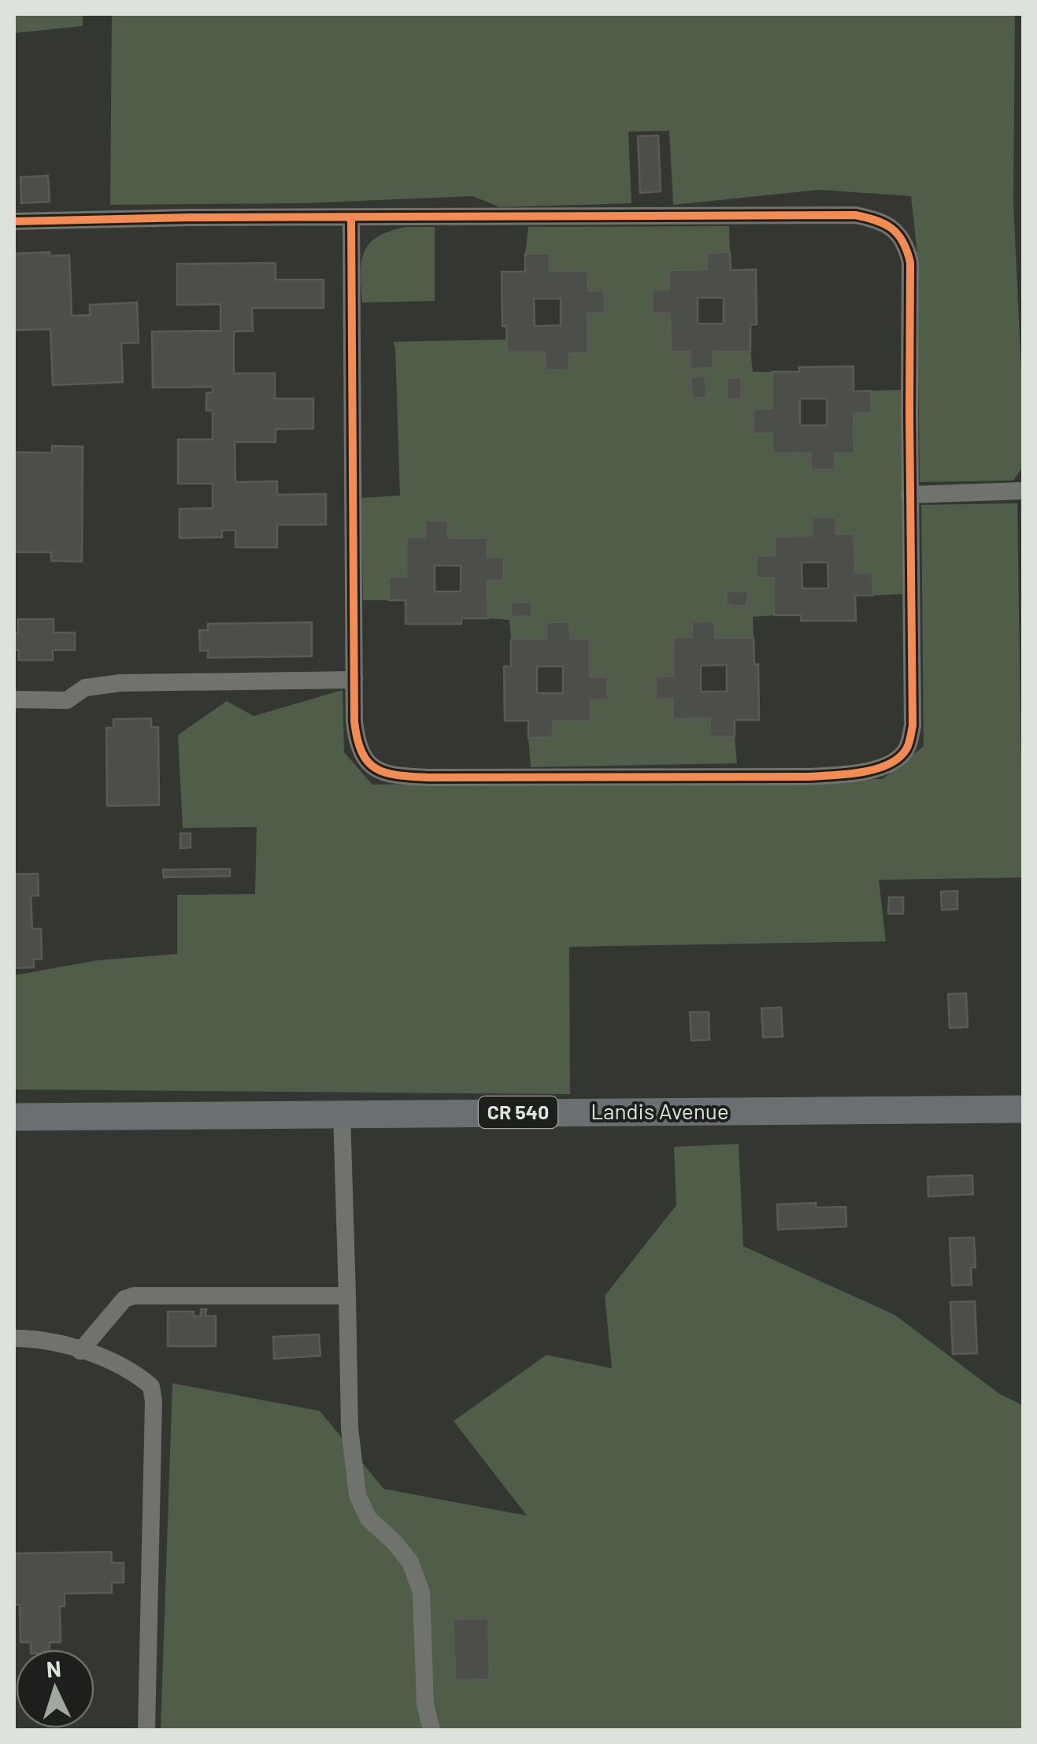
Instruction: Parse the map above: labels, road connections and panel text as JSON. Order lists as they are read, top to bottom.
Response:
{
  "streets": {
    "main road": ["Landis Avenue", "CR 540"]
  },
  "north": "top"
}
